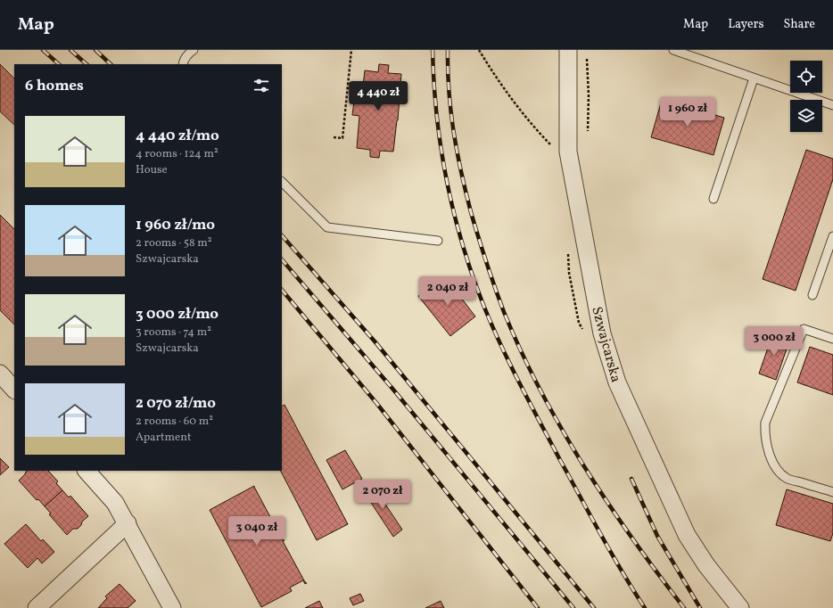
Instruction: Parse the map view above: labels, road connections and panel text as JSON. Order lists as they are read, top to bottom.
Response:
{
  "streets": {
    "street": ["Szwajcarska"]
  },
  "page": {
    "header": "Map",
    "nav": ["Map", "Layers", "Share"],
    "heading": "6 homes",
    "price": [
      "4 440 zł",
      "1 960 zł",
      "2 040 zł",
      "3 000 zł",
      "2 070 zł",
      "3 040 zł"
    ],
    "list": [
      {
        "name": "4 440 zł/mo",
        "note": "4 rooms · 124 m² · House"
      },
      {
        "name": "1 960 zł/mo",
        "note": "2 rooms · 58 m² · Szwajcarska"
      },
      {
        "name": "3 000 zł/mo",
        "note": "3 rooms · 74 m² · Szwajcarska"
      },
      {
        "name": "2 070 zł/mo",
        "note": "2 rooms · 60 m² · Apartment"
      }
    ]
  }
}
